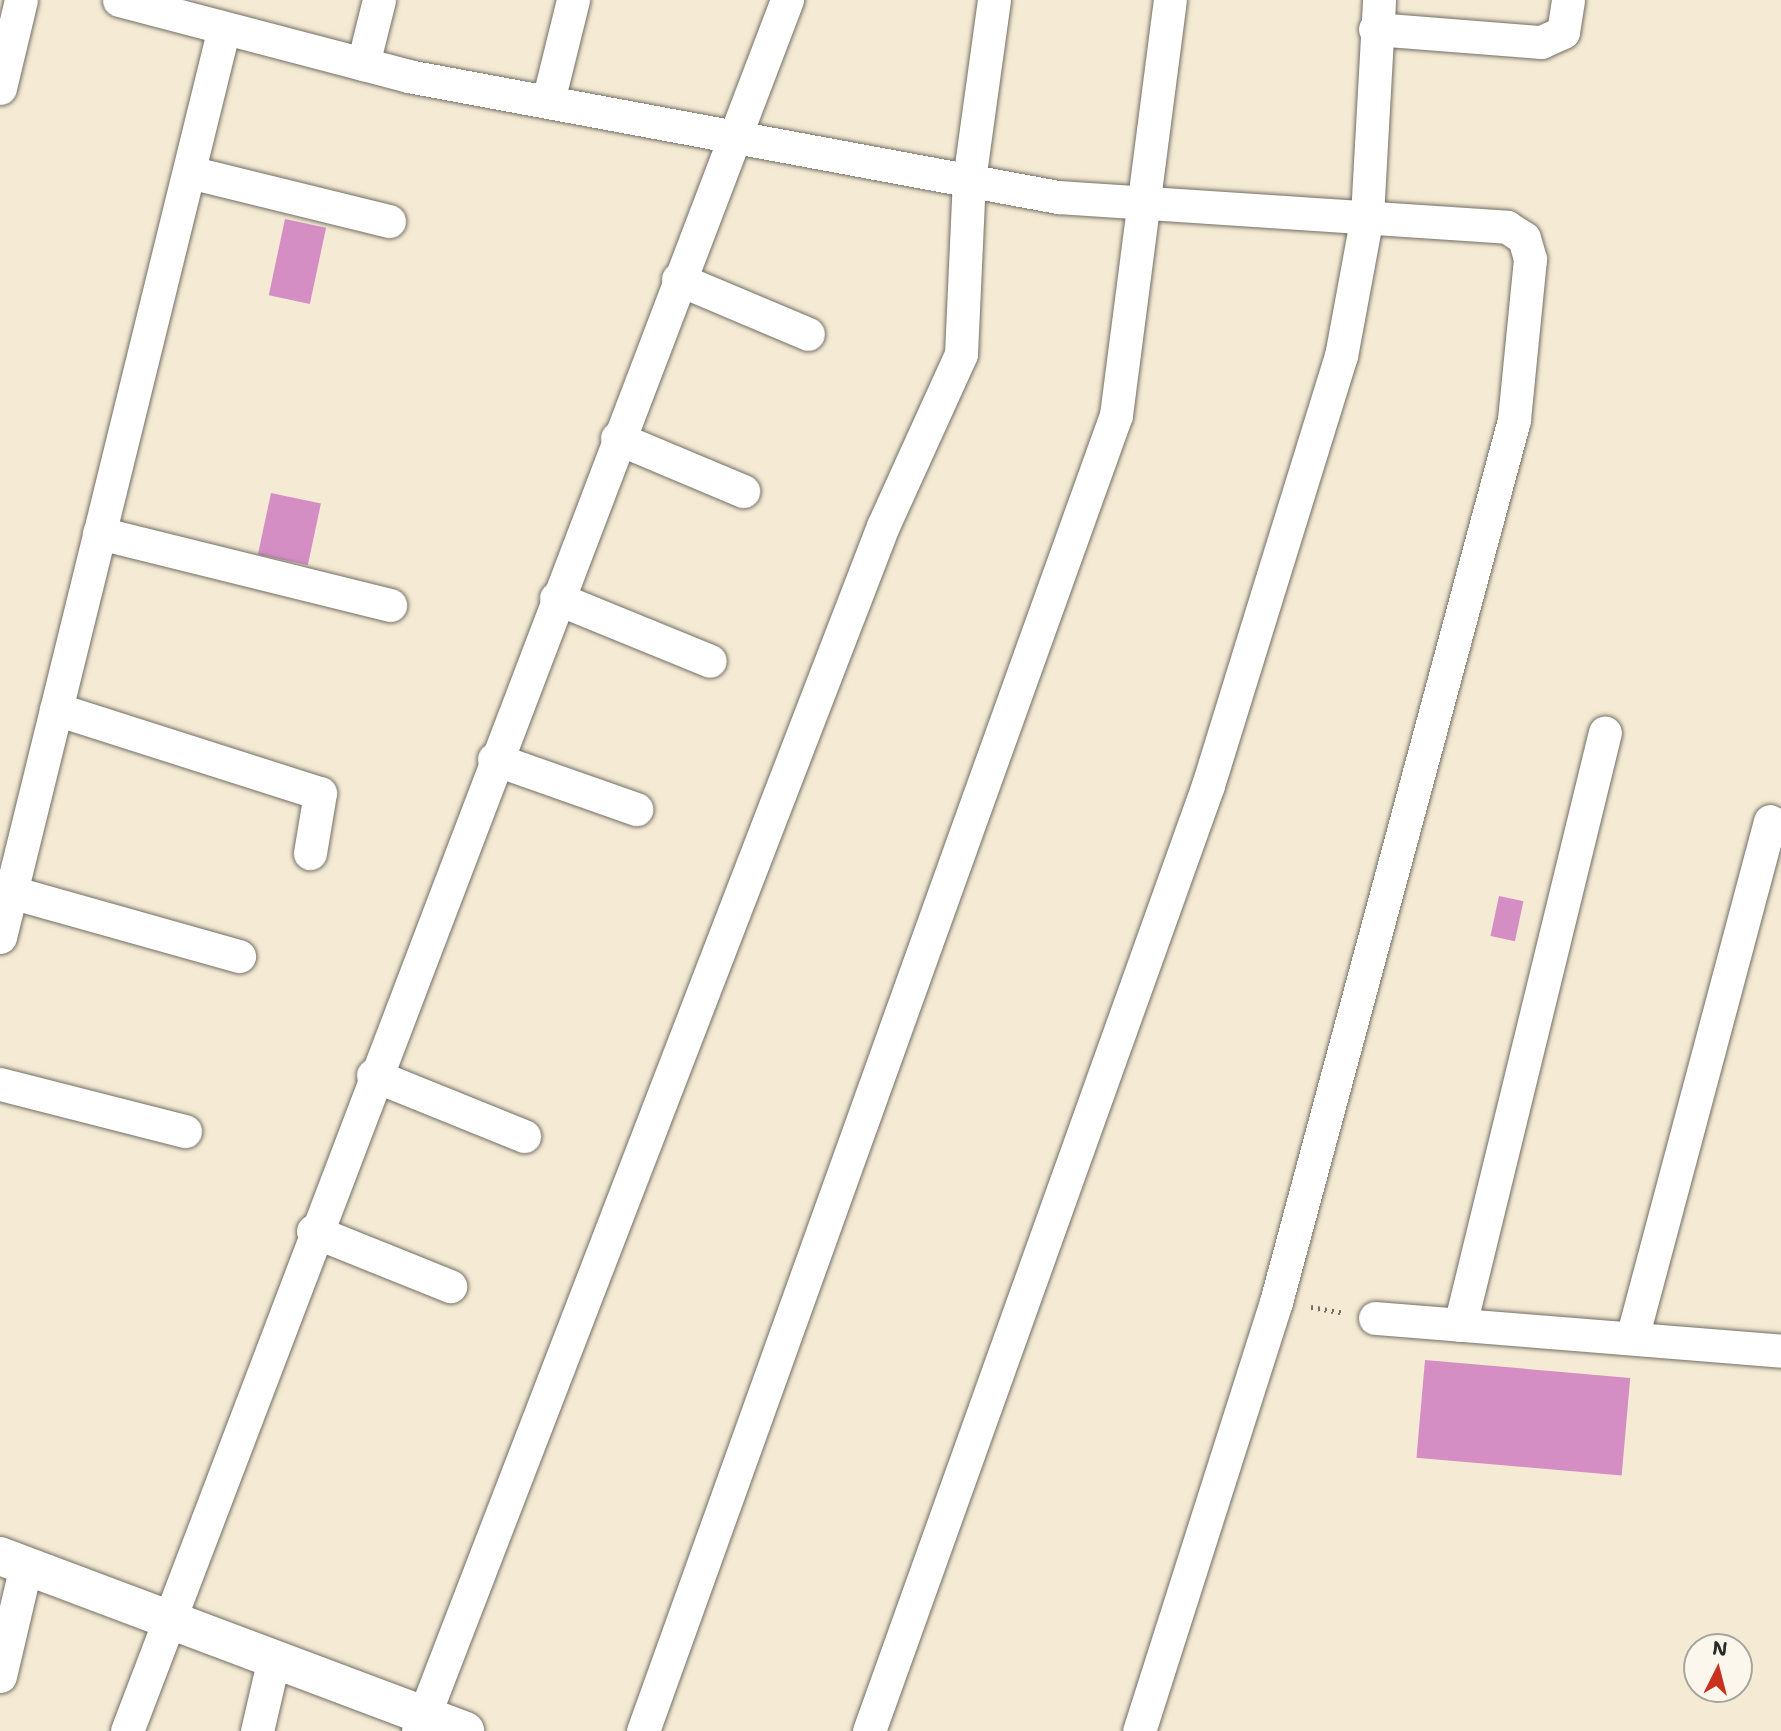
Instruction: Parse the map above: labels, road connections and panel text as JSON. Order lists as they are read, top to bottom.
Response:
{
  "north": "top"
}
